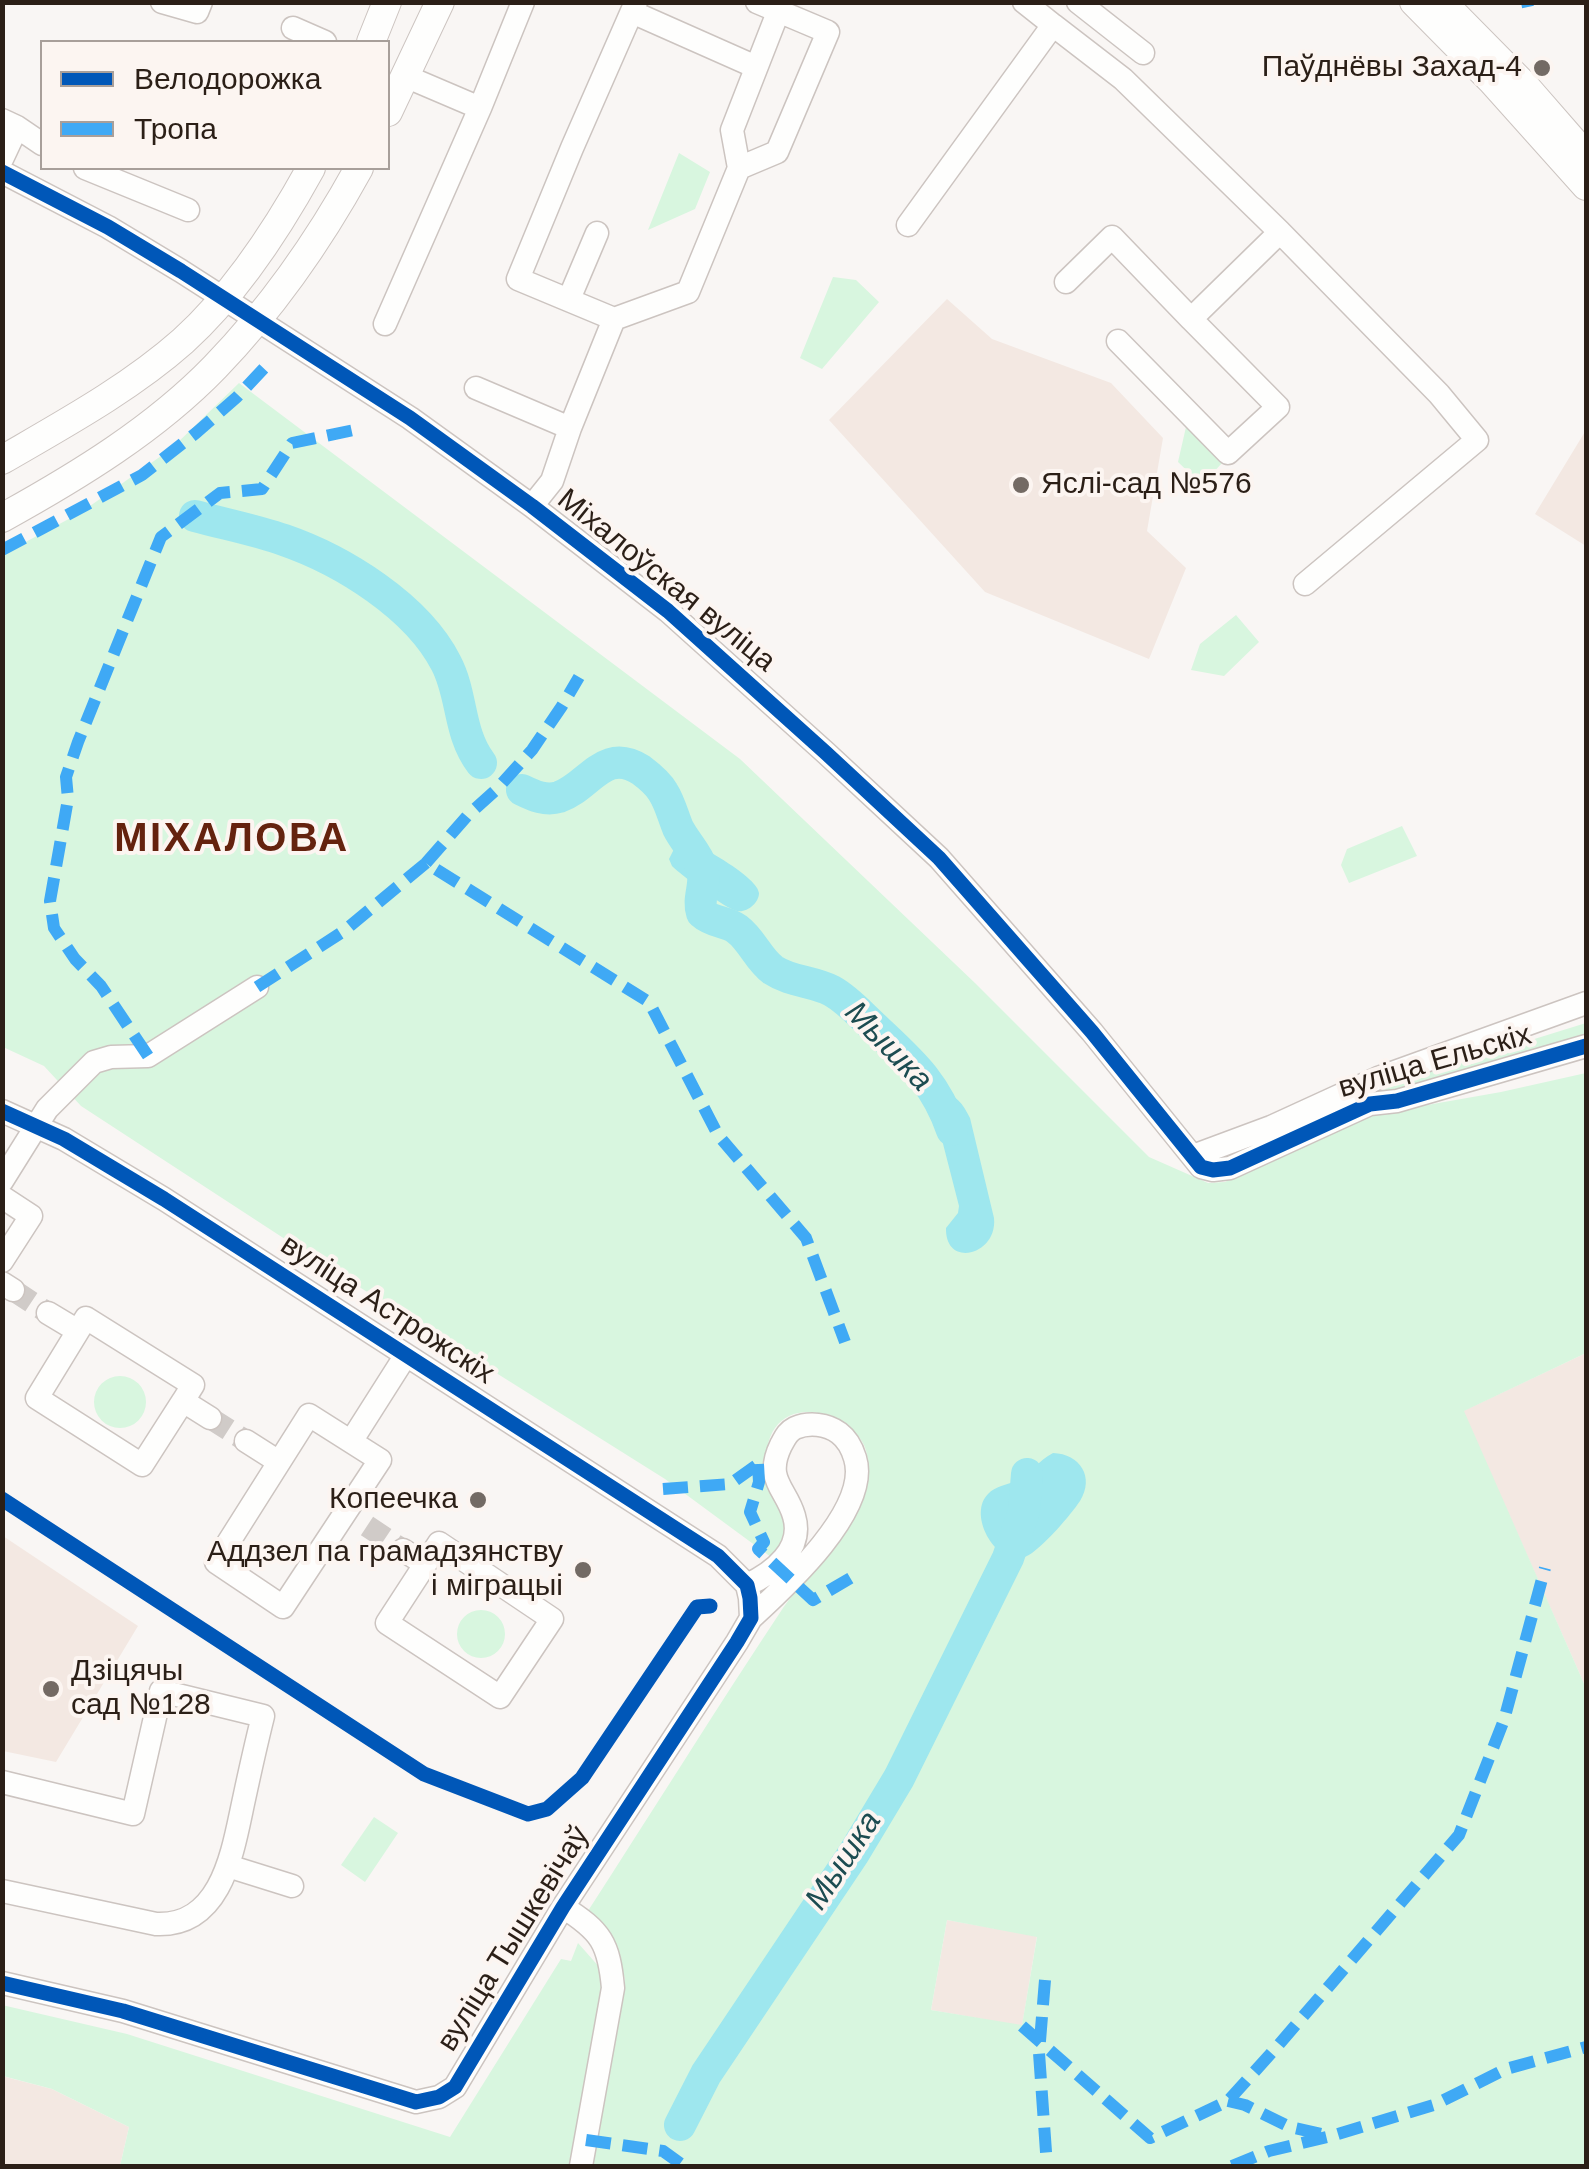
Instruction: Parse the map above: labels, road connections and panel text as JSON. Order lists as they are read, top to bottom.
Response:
{
  "streets": {
    "street": [
      "Міхалоўская вуліца",
      "вуліца Ельскіх",
      "вуліца Астрожскіх",
      "вуліца Тышкевічаў"
    ]
  },
  "crossings": [
    ["Міхалоўская вуліца", "вуліца Ельскіх"],
    ["вуліца Астрожскіх", "вуліца Тышкевічаў"]
  ],
  "districts": ["МІХАЛОВА"],
  "water": ["Мышка"],
  "places": [
    "Паўднёвы Захад-4",
    "Яслі-сад №576",
    "Копеечка",
    "Аддзел па грамадзянству і міграцыі",
    "Дзіцячы сад №128"
  ],
  "legend": ["Велодорожка", "Тропа"]
}
